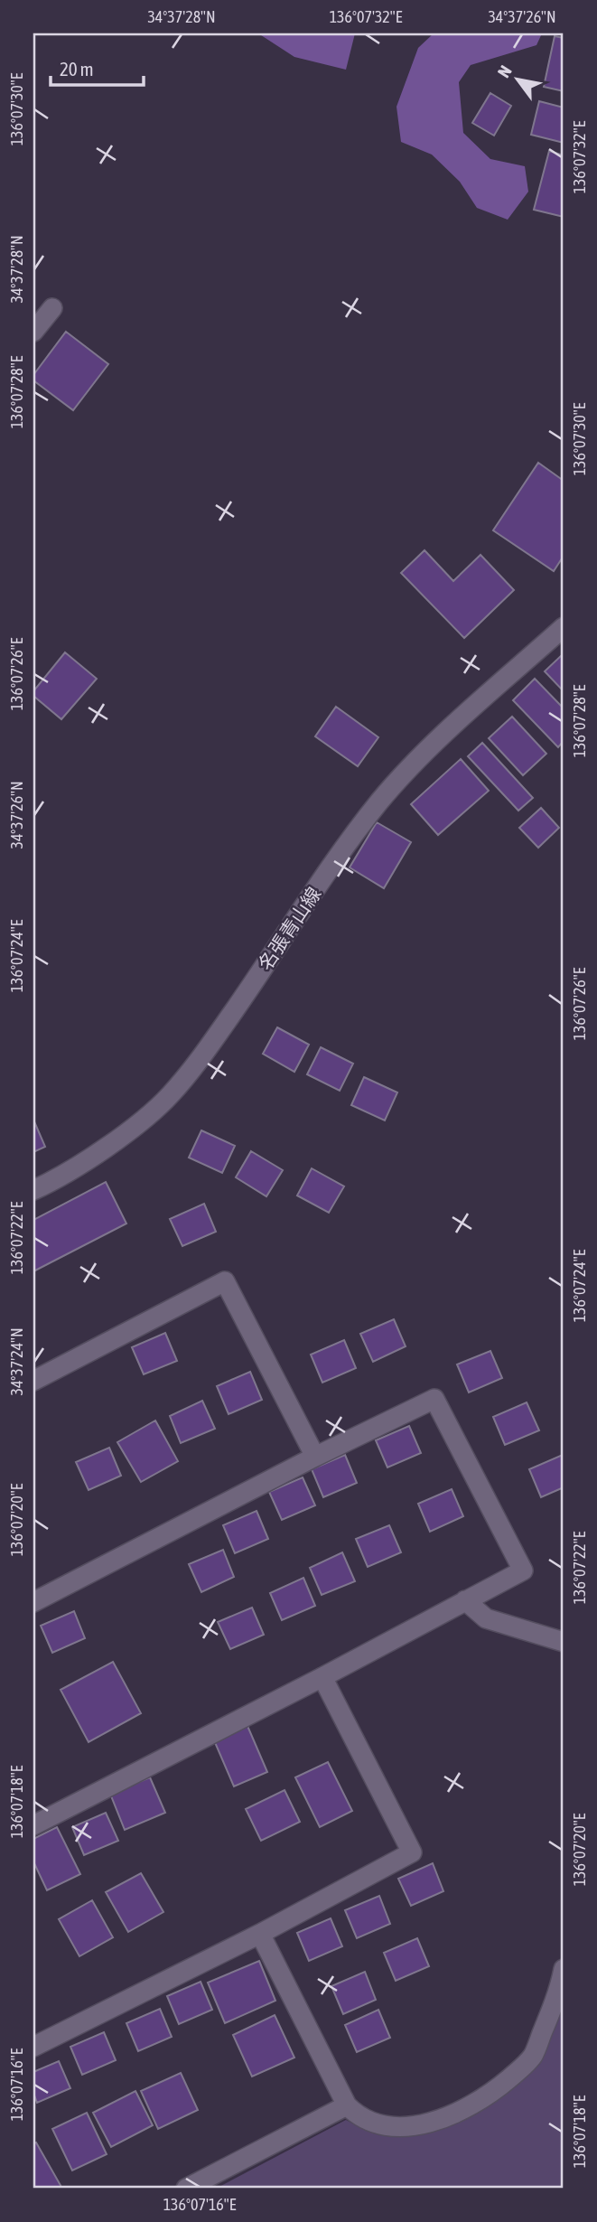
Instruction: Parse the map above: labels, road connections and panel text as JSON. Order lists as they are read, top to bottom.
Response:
{
  "streets": {
    "street": ["名張青山線"]
  },
  "scale_bar": "20 m",
  "north": "top left",
  "coordinates": [
    "34°37'28\"N",
    "136°07'32\"E",
    "34°37'26\"N",
    "136°07'30\"E",
    "136°07'28\"E",
    "136°07'26\"E",
    "136°07'24\"E",
    "136°07'22\"E",
    "34°37'24\"N",
    "136°07'20\"E",
    "136°07'18\"E",
    "136°07'16\"E"
  ]
}
